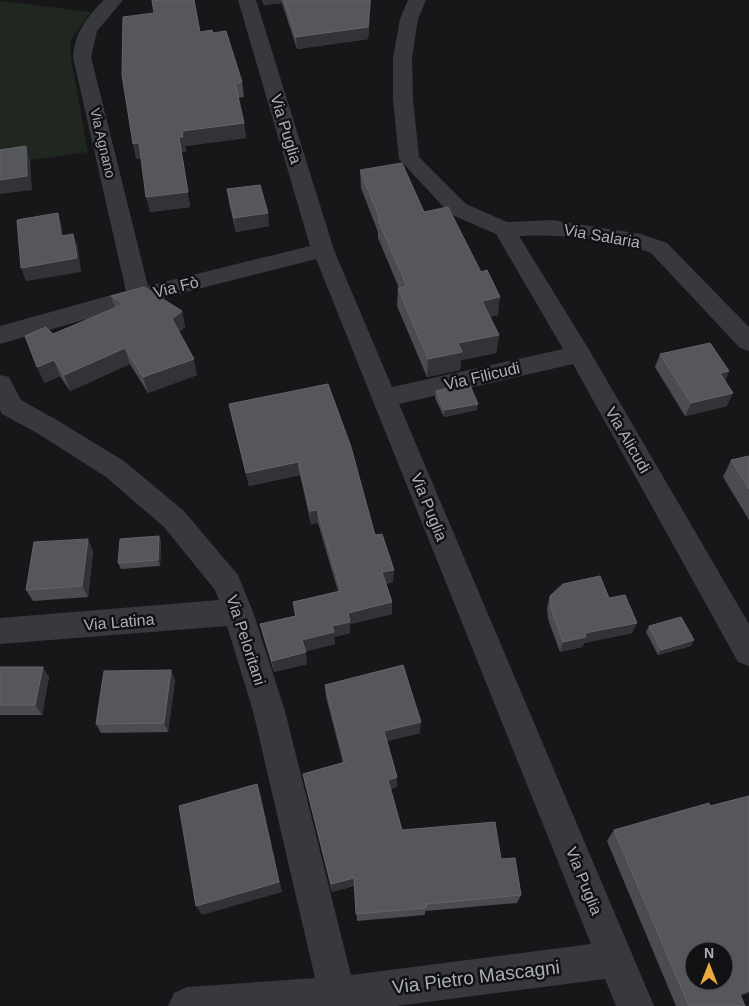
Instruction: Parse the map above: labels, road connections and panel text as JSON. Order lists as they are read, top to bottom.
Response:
{
  "streets": {
    "street": [
      "Via Puglia",
      "Via Agnano",
      "Via Salaria",
      "Via Fò",
      "Via Filicudi",
      "Via Alicudi",
      "Via Latina",
      "Via Peloritani",
      "Via Pietro Mascagni"
    ]
  },
  "crossings": [
    ["Via Puglia", "Via Fò"],
    ["Via Puglia", "Via Filicudi"],
    ["Via Puglia", "Via Pietro Mascagni"],
    ["Via Agnano", "Via Fò"],
    ["Via Salaria", "Via Alicudi"],
    ["Via Filicudi", "Via Alicudi"],
    ["Via Latina", "Via Peloritani"],
    ["Via Peloritani", "Via Pietro Mascagni"]
  ],
  "north": "top"
}
